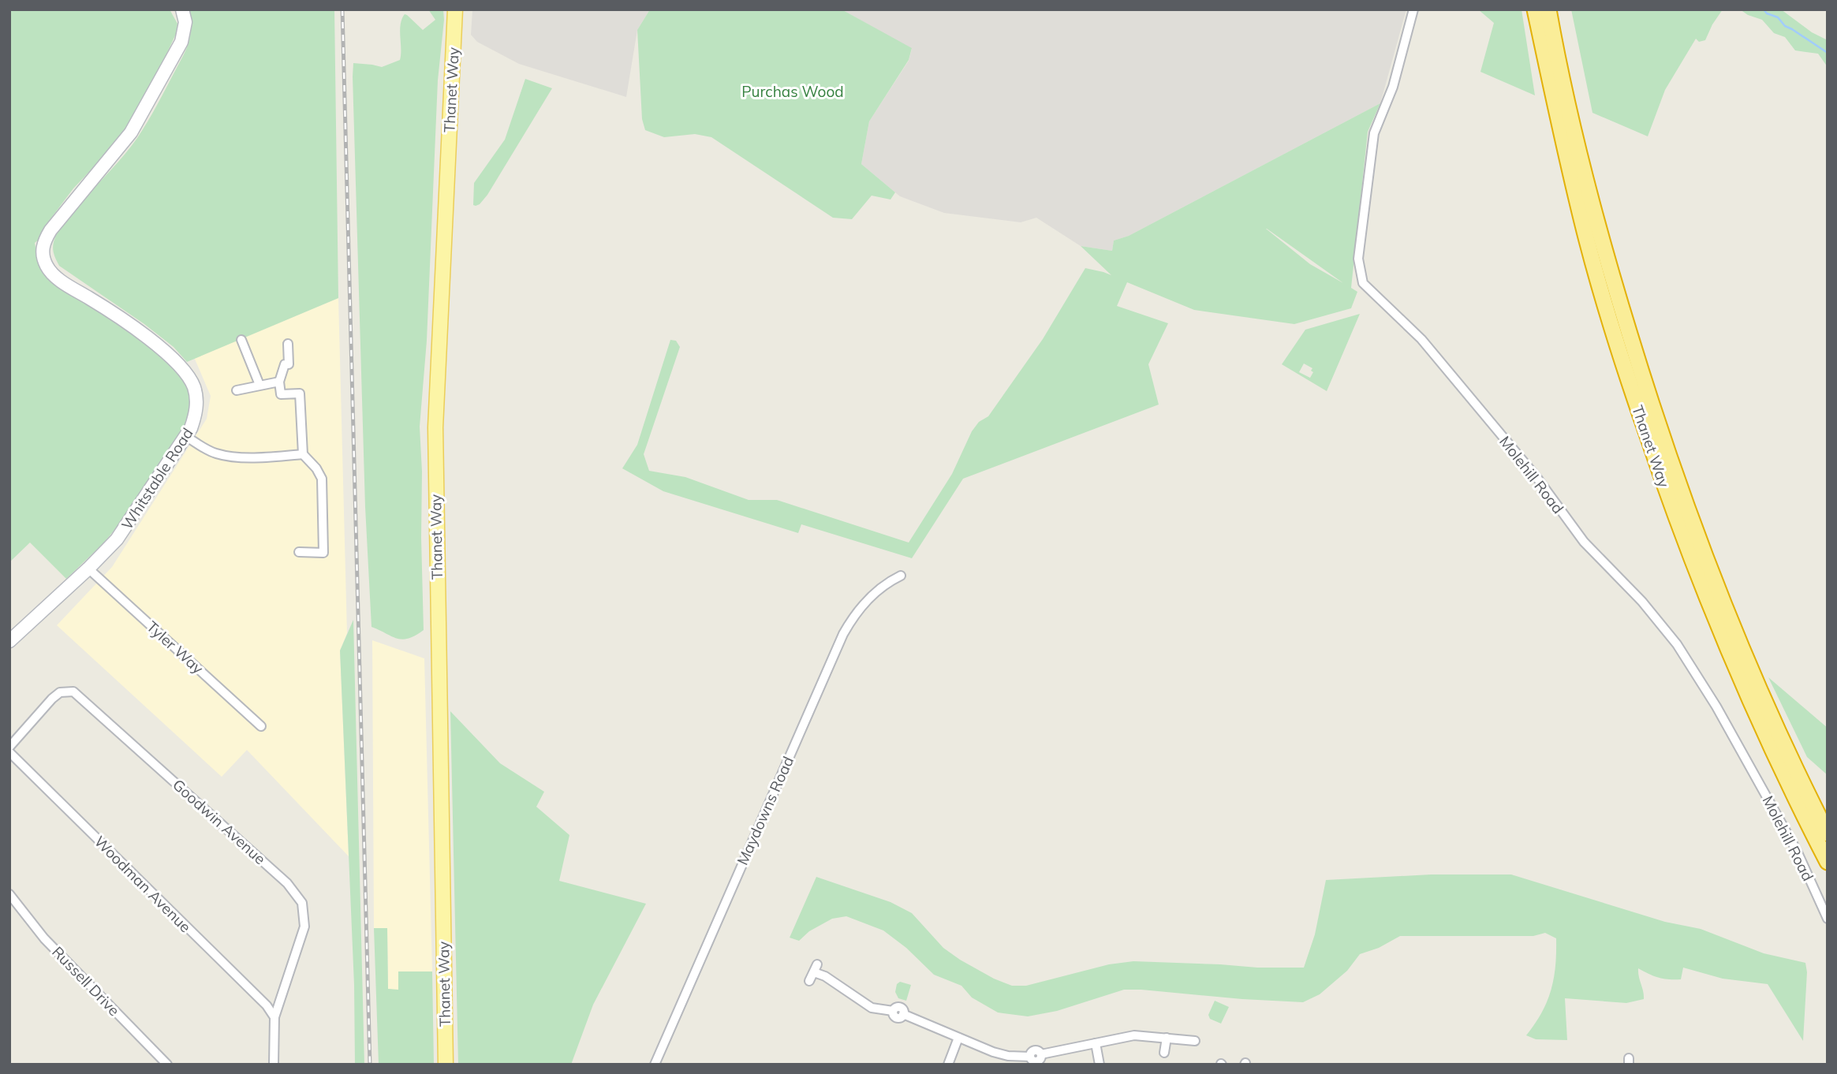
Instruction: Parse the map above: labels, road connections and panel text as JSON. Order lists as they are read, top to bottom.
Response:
{
  "streets": {
    "highway": ["Thanet Way"],
    "main road": ["Whitstable Road"],
    "street": [
      "Molehill Road",
      "Tyler Way",
      "Maydowns Road",
      "Goodwin Avenue",
      "Woodman Avenue",
      "Russell Drive"
    ]
  },
  "crossings": [
    ["Whitstable Road", "Tyler Way"],
    ["Goodwin Avenue", "Woodman Avenue"]
  ],
  "parks": ["Purchas Wood"]
}
